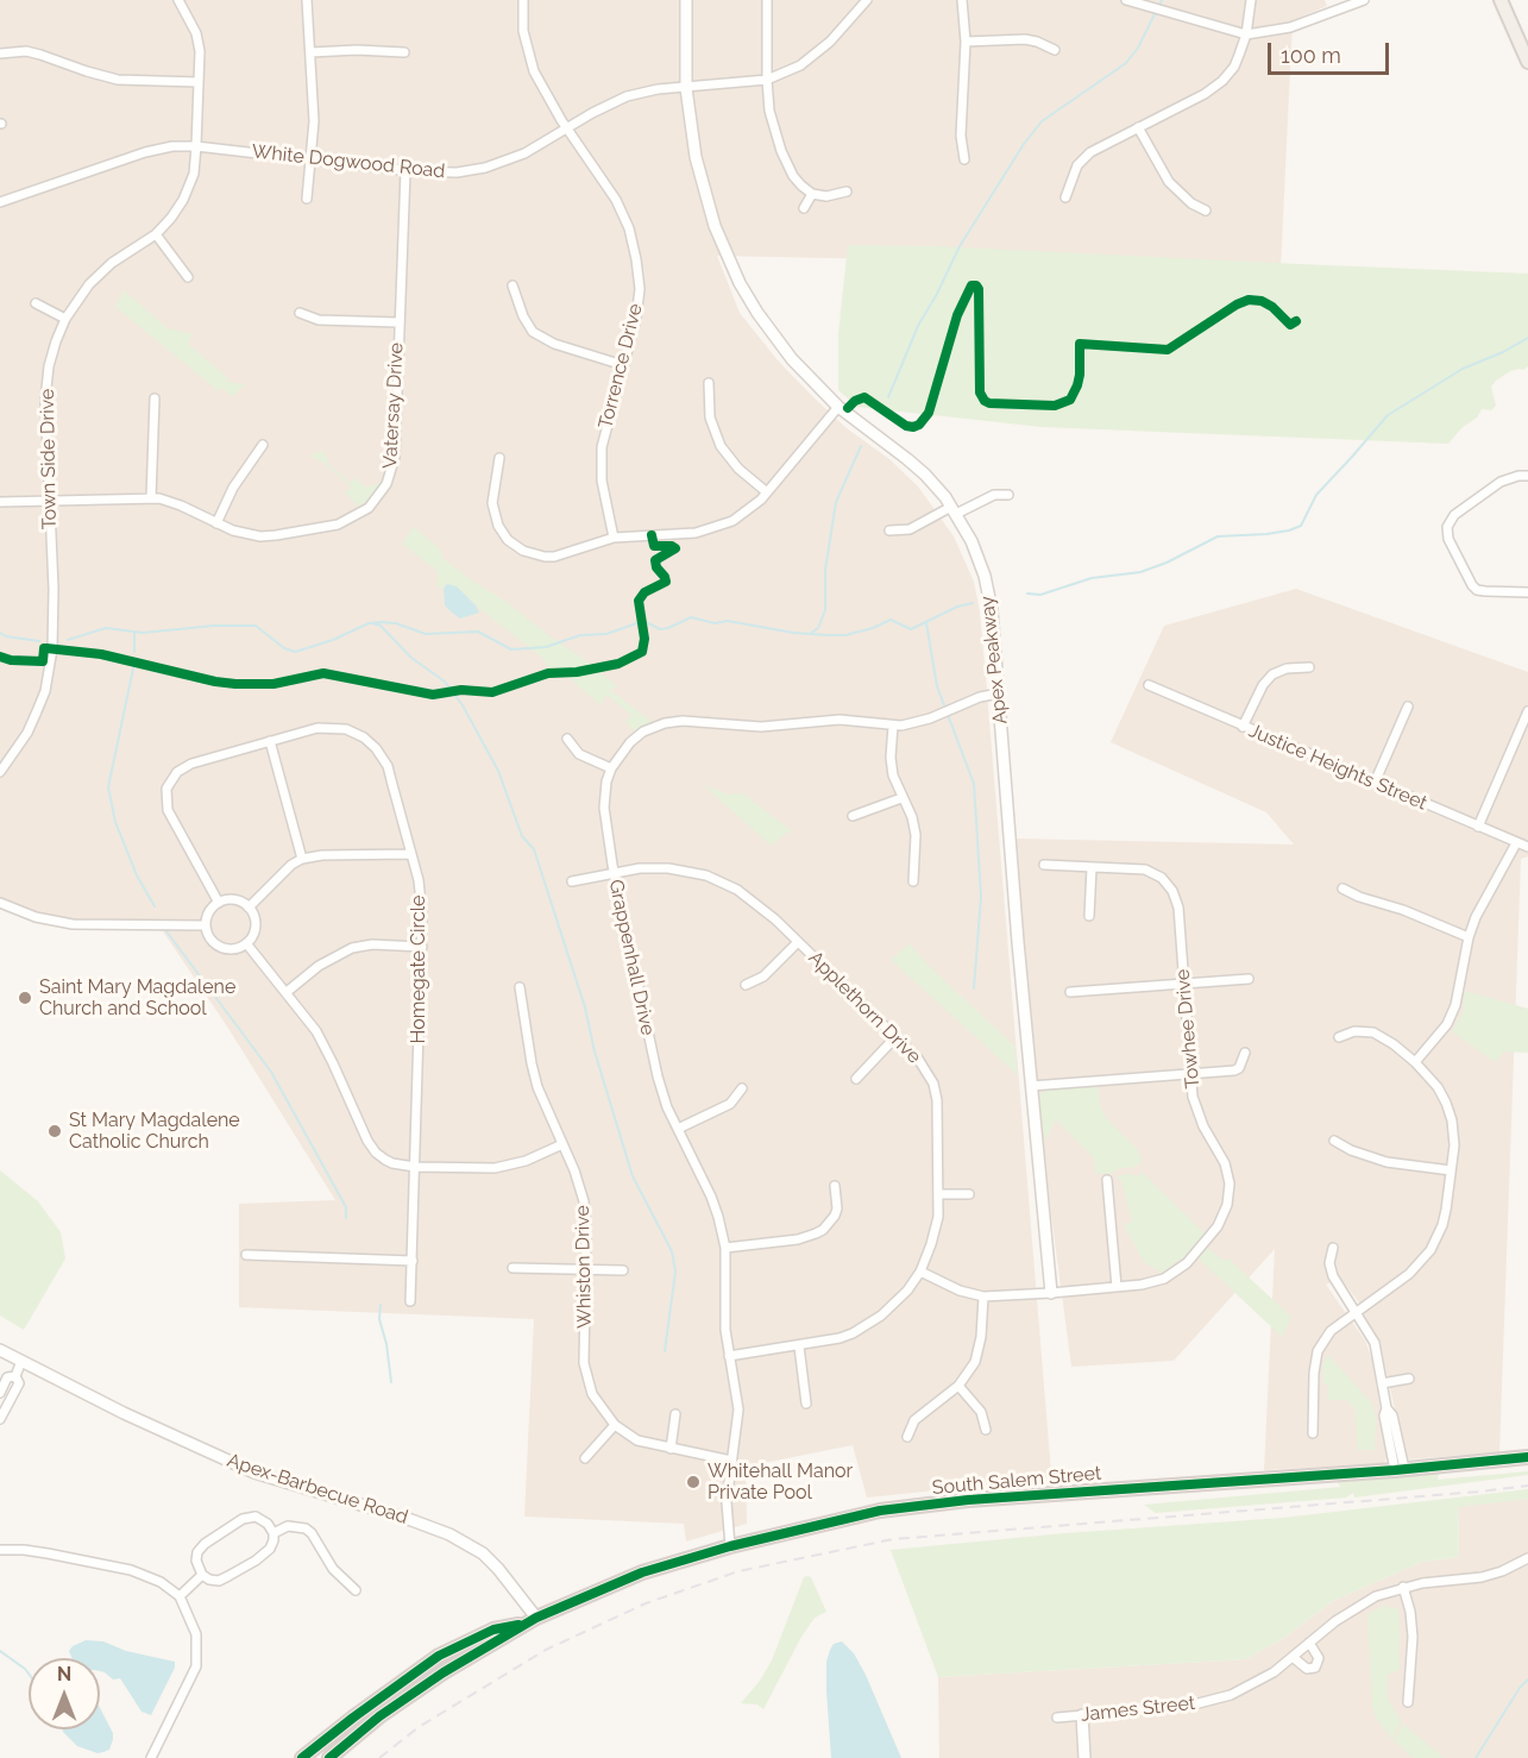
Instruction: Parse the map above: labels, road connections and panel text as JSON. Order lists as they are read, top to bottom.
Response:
{
  "streets": {
    "main road": ["Apex Peakway", "South Salem Street", "Apex-Barbecue Road"],
    "street": [
      "White Dogwood Road",
      "Torrence Drive",
      "Vatersay Drive",
      "Town Side Drive",
      "Justice Heights Street",
      "Grappenhall Drive",
      "Homegate Circle",
      "Applethorn Drive",
      "Towhee Drive",
      "Whiston Drive",
      "James Street"
    ]
  },
  "crossings": [
    ["White Dogwood Road", "Torrence Drive"],
    ["White Dogwood Road", "Vatersay Drive"],
    ["White Dogwood Road", "Town Side Drive"],
    ["White Dogwood Road", "Apex Peakway"],
    ["Vatersay Drive", "Town Side Drive"],
    ["Apex Peakway", "Grappenhall Drive"],
    ["Apex Peakway", "Towhee Drive"],
    ["Grappenhall Drive", "Applethorn Drive"],
    ["Grappenhall Drive", "Whiston Drive"],
    ["Grappenhall Drive", "South Salem Street"],
    ["Applethorn Drive", "Towhee Drive"],
    ["South Salem Street", "Apex-Barbecue Road"]
  ],
  "places": ["Saint Mary Magdalene Church and School", "St Mary Magdalene Catholic Church", "Whitehall Manor Private Pool"],
  "scale_bar": "100 m",
  "north": "top"
}
